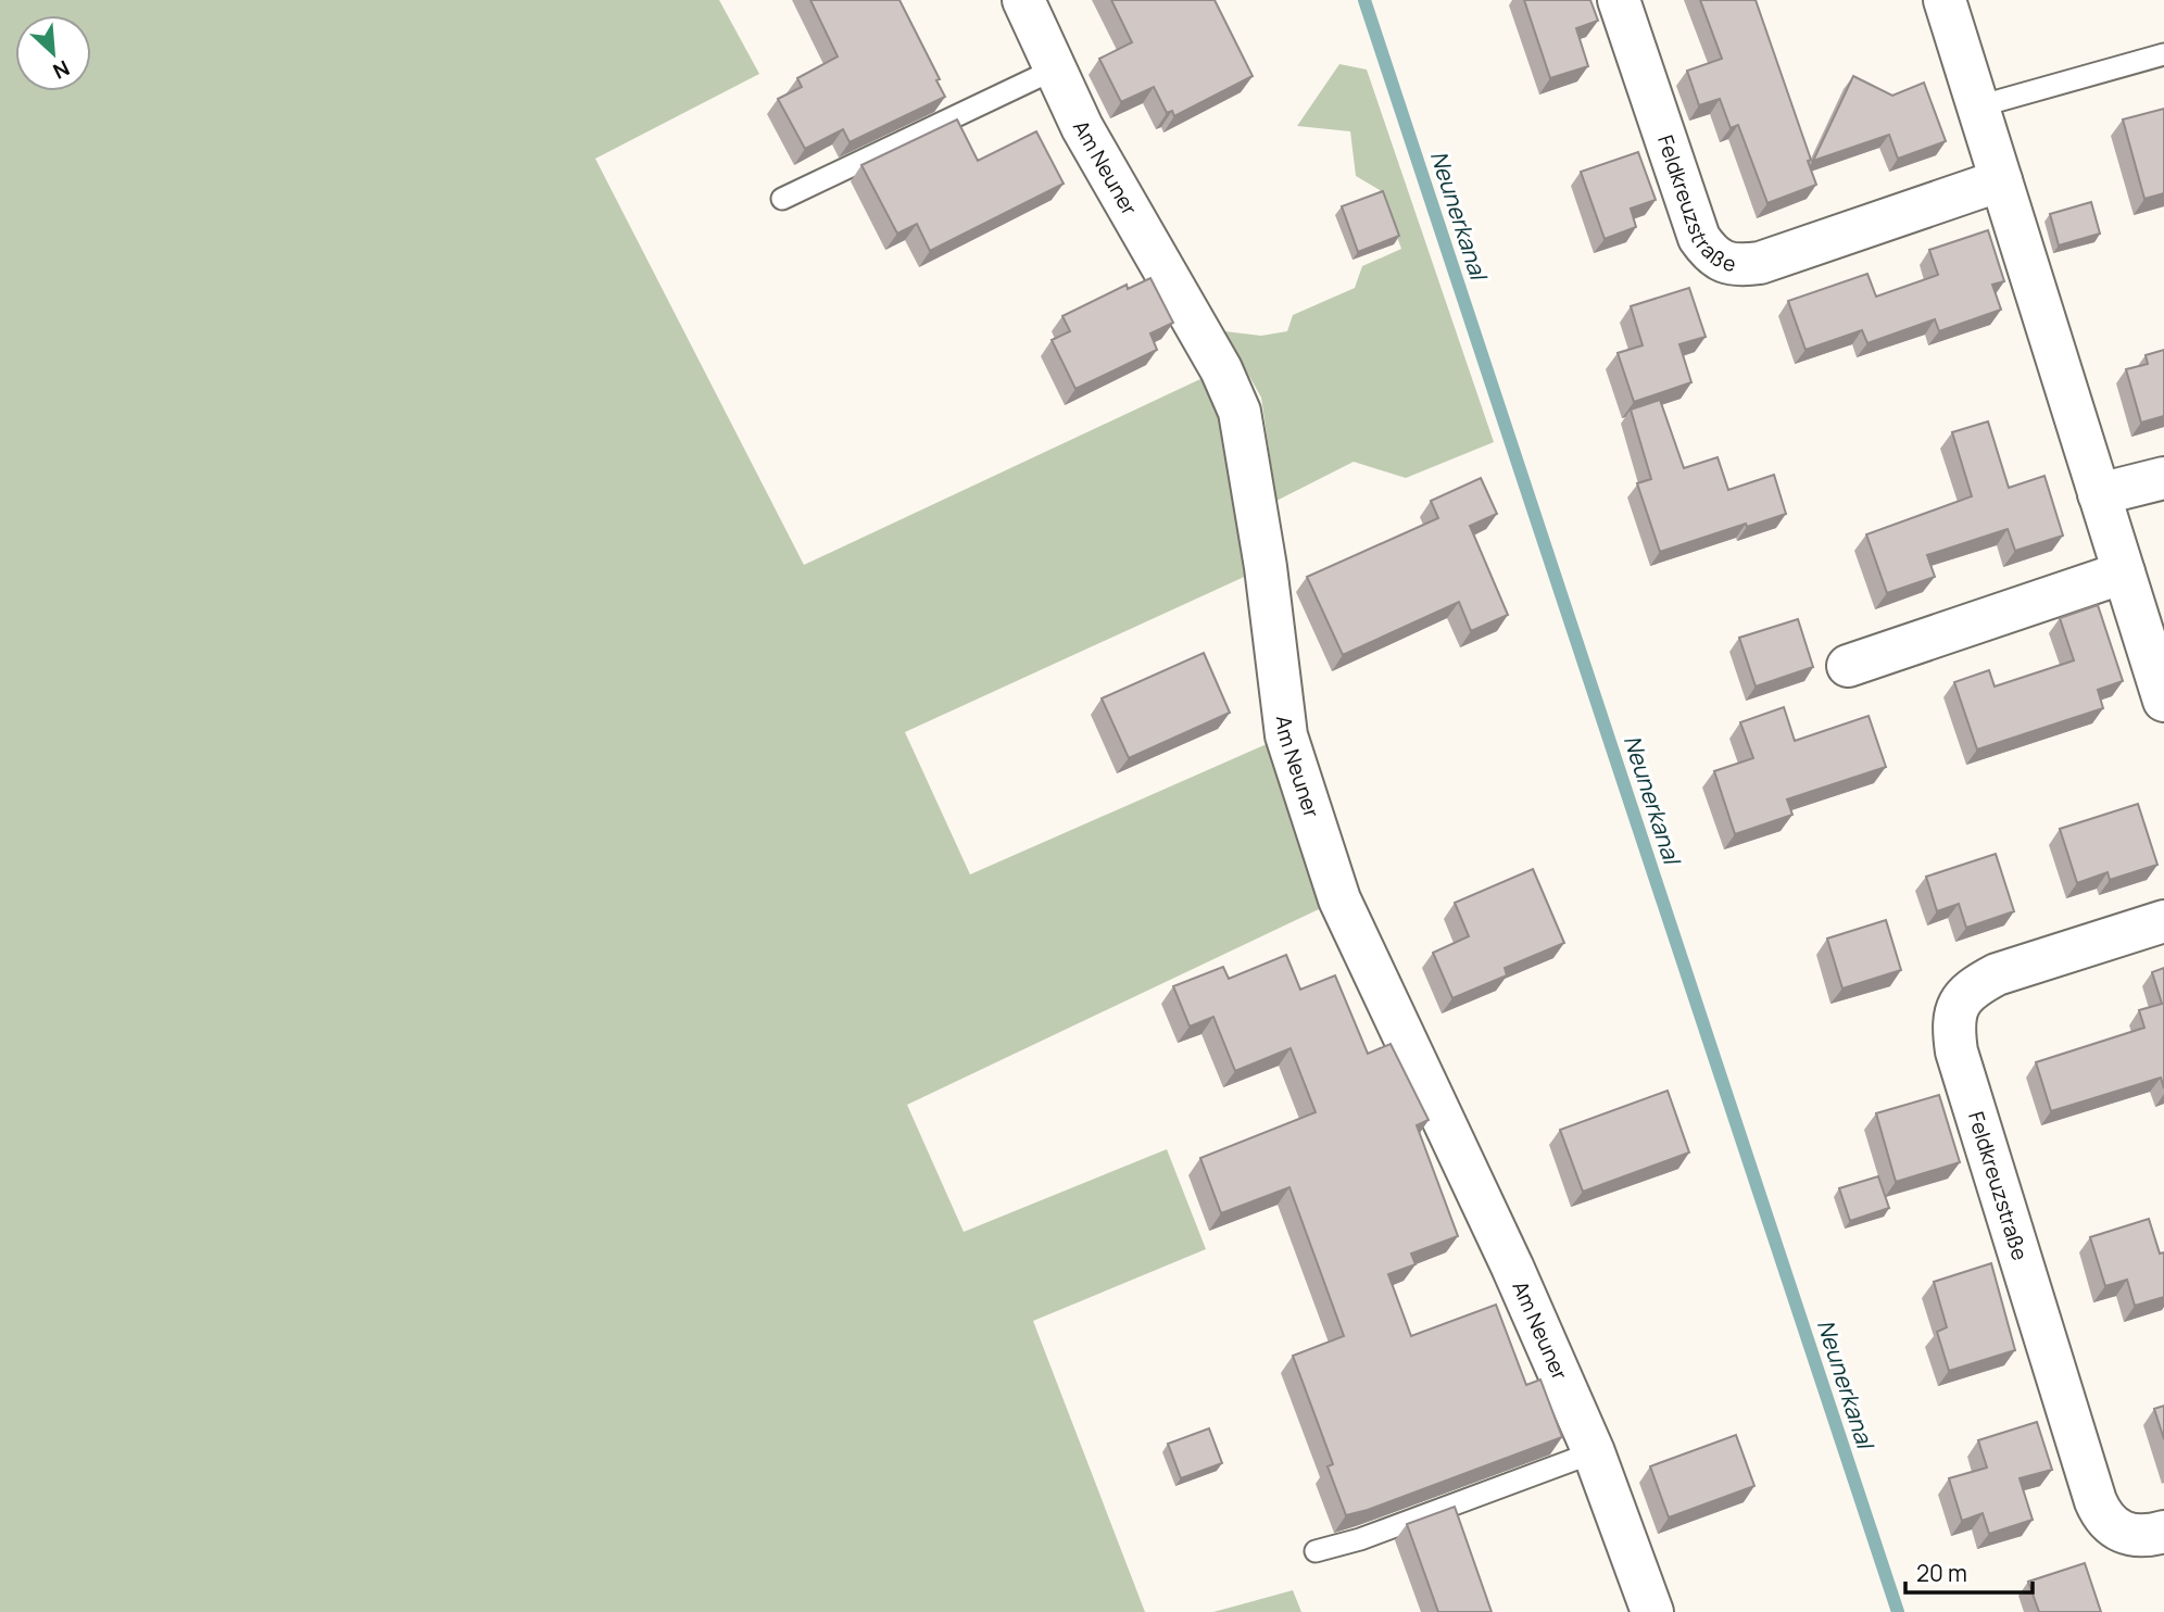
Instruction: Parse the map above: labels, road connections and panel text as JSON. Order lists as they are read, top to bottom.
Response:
{
  "streets": {
    "street": ["Am Neuner", "Feldkreuzstraße"]
  },
  "water": ["Neunerkanal"],
  "scale_bar": "20 m",
  "north": "bottom right"
}
